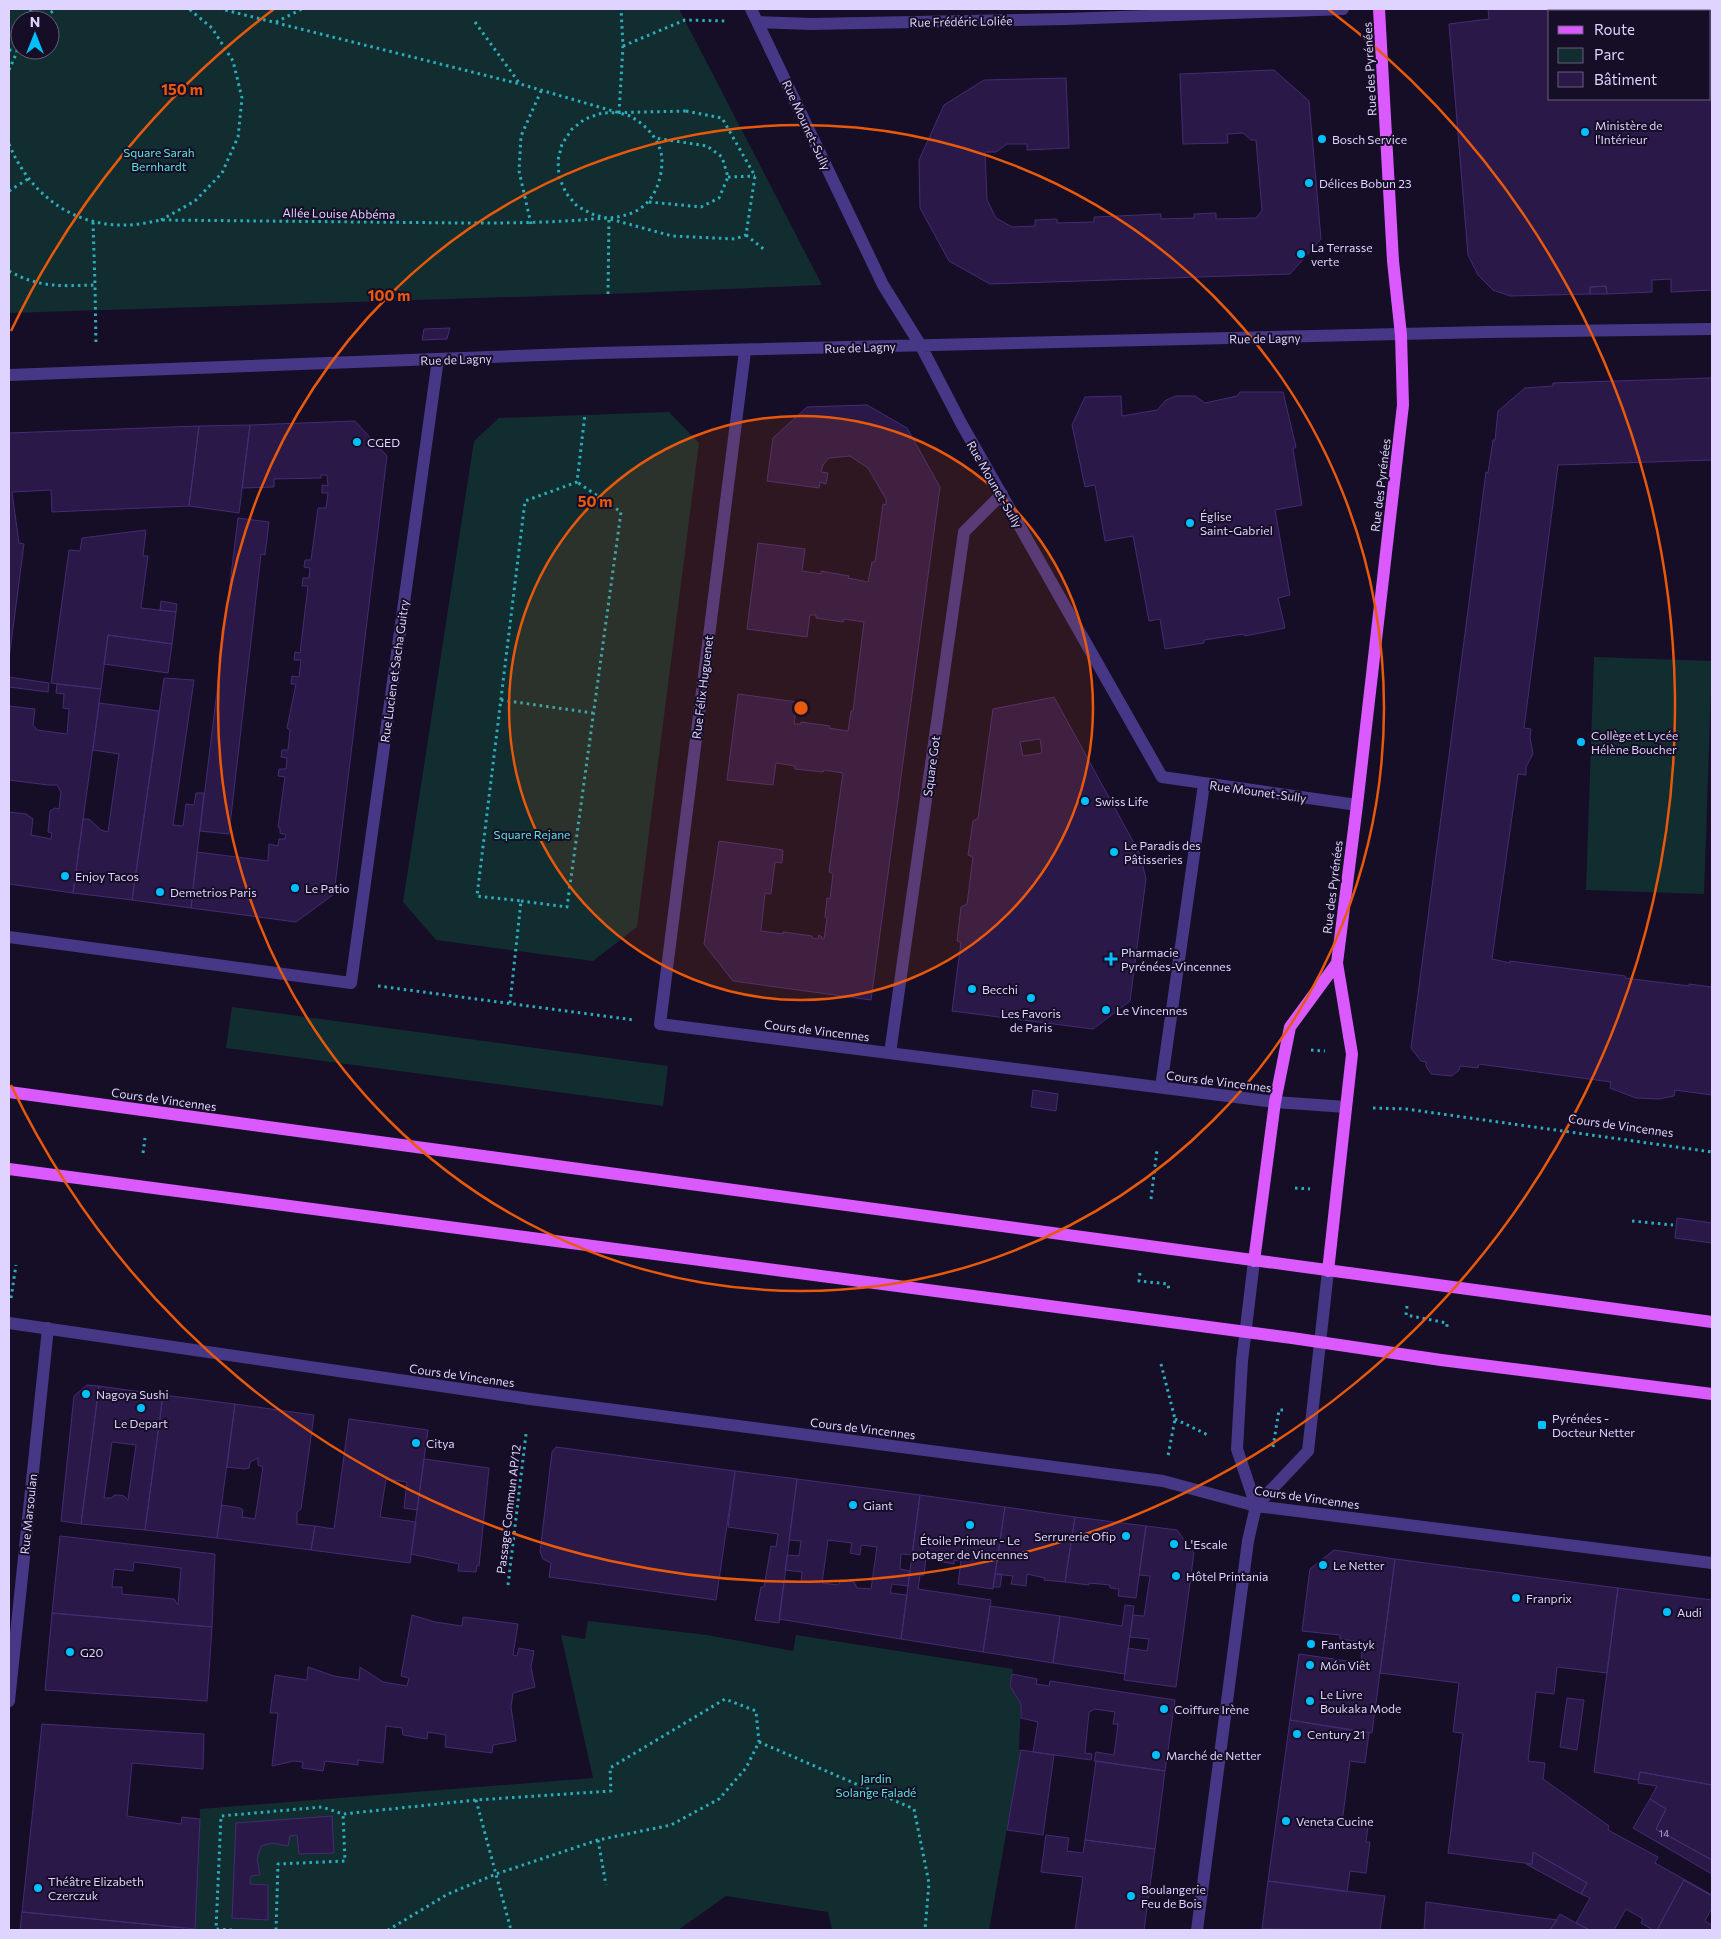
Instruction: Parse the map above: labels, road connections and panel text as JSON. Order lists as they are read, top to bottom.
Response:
{
  "streets": {
    "main road": ["Rue des Pyrénées", "Cours de Vincennes"],
    "street": [
      "Rue Frédéric Loliée",
      "Rue Mounet-Sully",
      "Rue de Lagny",
      "Rue Lucien et Sacha Guitry",
      "Rue Félix Huguenet",
      "Square Got",
      "Rue Marsoulan"
    ],
    "path": ["Allée Louise Abbéma", "Passage Commun AP/12"]
  },
  "crossings": [
    ["Rue Frédéric Loliée", "Rue Mounet-Sully"],
    ["Rue des Pyrénées", "Rue Mounet-Sully"],
    ["Rue des Pyrénées", "Rue de Lagny"],
    ["Rue des Pyrénées", "Cours de Vincennes"],
    ["Rue Mounet-Sully", "Rue de Lagny"],
    ["Rue Mounet-Sully", "Square Got"],
    ["Rue de Lagny", "Rue Lucien et Sacha Guitry"],
    ["Rue de Lagny", "Rue Félix Huguenet"],
    ["Rue Félix Huguenet", "Cours de Vincennes"],
    ["Square Got", "Cours de Vincennes"],
    ["Cours de Vincennes", "Rue Marsoulan"]
  ],
  "parks": ["Square Sarah Bernhardt", "Square Rejane", "Jardin Solange Faladé"],
  "places": {
    "other": [
      "Ministère de l'Intérieur",
      "Bosch Service",
      "Délices Bobun 23",
      "La Terrasse verte",
      "CGED",
      "Église Saint-Gabriel",
      "Collège et Lycée Hélène Boucher",
      "Swiss Life",
      "Le Paradis des Pâtisseries",
      "Enjoy Tacos",
      "Le Patio",
      "Demetrios Paris",
      "Becchi",
      "Les Favoris de Paris",
      "Le Vincennes",
      "Nagoya Sushi",
      "Le Depart",
      "Citya",
      "Giant",
      "Étoile Primeur - Le potager de Vincennes",
      "Serrurerie Ofip",
      "L'Escale",
      "Le Netter",
      "Hôtel Printania",
      "Franprix",
      "Audi",
      "Fantastyk",
      "G20",
      "Món Viêt",
      "Le Livre Boukaka Mode",
      "Coiffure Irène",
      "Century 21",
      "Marché de Netter",
      "Veneta Cucine",
      "Théâtre Elizabeth Czerczuk",
      "Boulangerie Feu de Bois"
    ],
    "health": ["Pharmacie Pyrénées-Vincennes"],
    "transit": ["Pyrénées - Docteur Netter"]
  },
  "house_numbers": ["14"],
  "legend": ["Route", "Parc", "Bâtiment"],
  "north": "top",
  "rings": ["150 m", "100 m", "50 m"]
}
